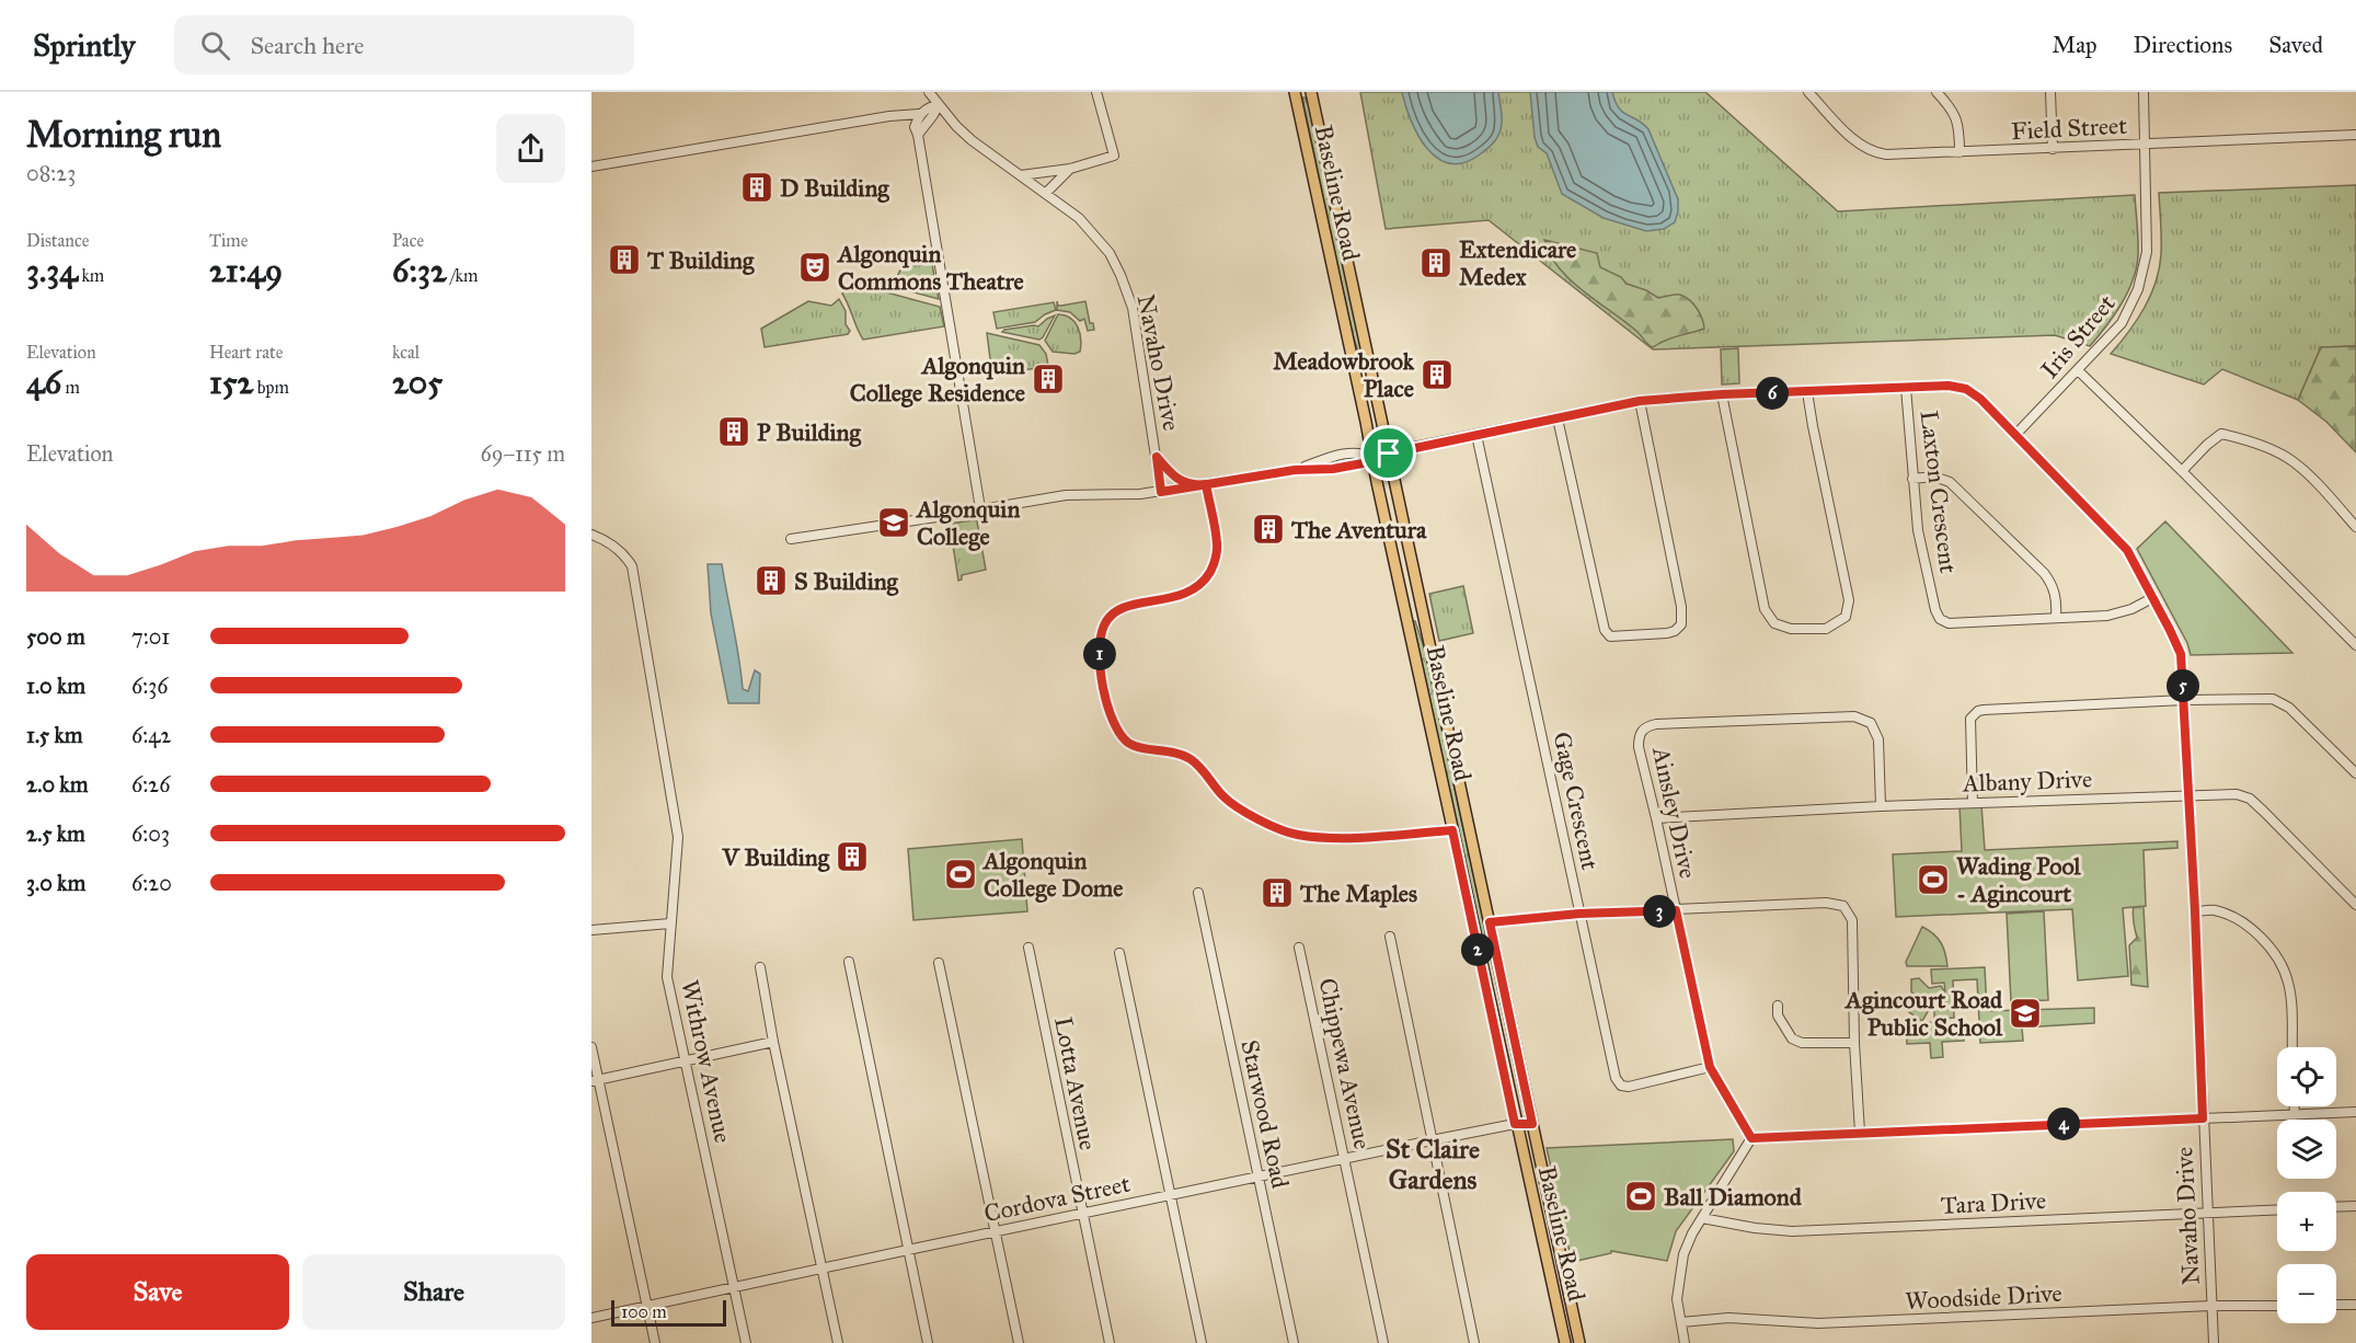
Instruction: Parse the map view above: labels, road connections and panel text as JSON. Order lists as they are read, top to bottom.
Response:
{
  "streets": {
    "main road": ["Baseline Road"],
    "street": [
      "Field Street",
      "Iris Street",
      "Navaho Drive",
      "Laxton Crescent",
      "Albany Drive",
      "Gage Crescent",
      "Ainsley Drive",
      "Withrow Avenue",
      "Chippewa Avenue",
      "Lotta Avenue",
      "Starwood Road",
      "Cordova Street",
      "Tara Drive",
      "Woodside Drive"
    ]
  },
  "crossings": [
    ["Field Street", "Iris Street"],
    ["Baseline Road", "Navaho Drive"],
    ["Baseline Road", "Cordova Street"],
    ["Iris Street", "Navaho Drive"],
    ["Navaho Drive", "Laxton Crescent"],
    ["Navaho Drive", "Albany Drive"],
    ["Navaho Drive", "Gage Crescent"],
    ["Navaho Drive", "Tara Drive"],
    ["Navaho Drive", "Woodside Drive"],
    ["Albany Drive", "Ainsley Drive"],
    ["Gage Crescent", "Ainsley Drive"],
    ["Withrow Avenue", "Cordova Street"],
    ["Chippewa Avenue", "Cordova Street"],
    ["Lotta Avenue", "Cordova Street"],
    ["Starwood Road", "Cordova Street"]
  ],
  "districts": ["St Claire Gardens"],
  "places": {
    "building": [
      "D Building",
      "T Building",
      "Extendicare Medex",
      "Meadowbrook Place",
      "Algonquin College Residence",
      "P Building",
      "The Aventura",
      "S Building",
      "V Building",
      "The Maples"
    ],
    "theatre": ["Algonquin Commons Theatre"],
    "school or university": ["Algonquin College", "Agincourt Road Public School"],
    "sports": ["Algonquin College Dome", "Wading Pool - Agincourt", "Ball Diamond"]
  },
  "scale_bar": "100 m",
  "page": {
    "header": "Sprintly",
    "search": "Search here",
    "nav": ["Map", "Directions", "Saved"],
    "heading": ["Morning run", "08:23"],
    "stats": [
      ["Distance", "3.34 km"],
      ["Time", "21:49"],
      ["Pace", "6:32 /km"],
      ["Elevation", "46 m"],
      ["Heart rate", "152 bpm"],
      ["kcal", "205"]
    ],
    "pins": [
      "6",
      "1",
      "5",
      "3",
      "2",
      "4"
    ],
    "chart": ["Elevation", "69–115 m"],
    "list": [
      {
        "name": "500 m",
        "note": "7:01"
      },
      {
        "name": "1.0 km",
        "note": "6:36"
      },
      {
        "name": "1.5 km",
        "note": "6:42"
      },
      {
        "name": "2.0 km",
        "note": "6:26"
      },
      {
        "name": "2.5 km",
        "note": "6:03"
      },
      {
        "name": "3.0 km",
        "note": "6:20"
      }
    ],
    "map_buttons": ["+", "−"],
    "buttons": ["Save", "Share"],
    "scale": "100 m"
  }
}
